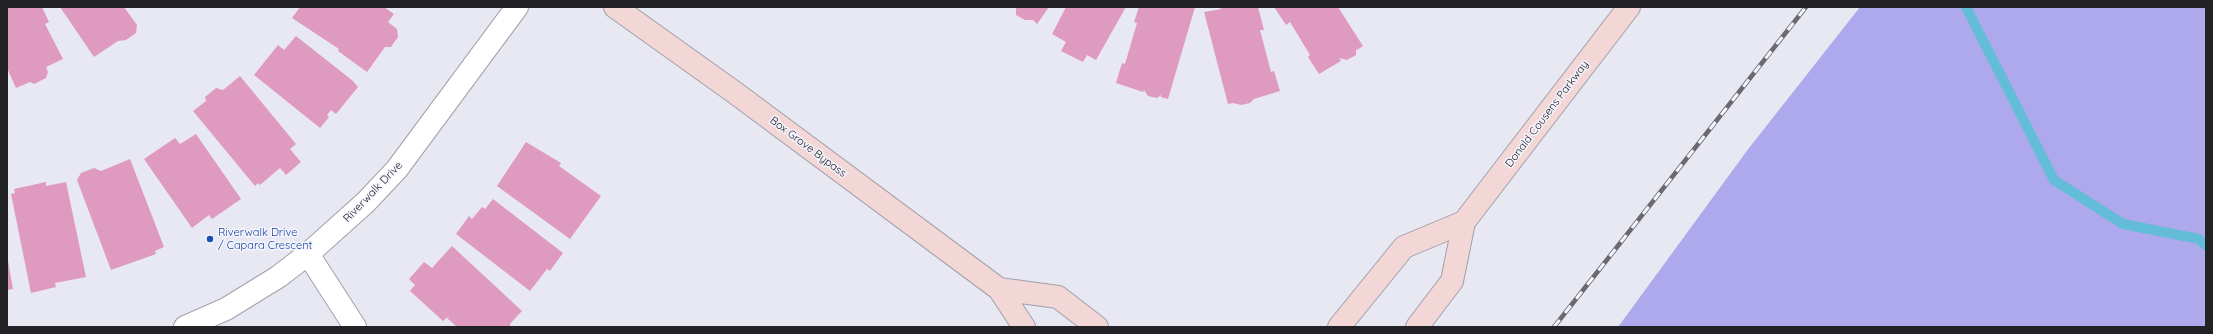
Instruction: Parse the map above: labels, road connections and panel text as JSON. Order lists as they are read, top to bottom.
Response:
{
  "streets": {
    "main road": ["Donald Cousens Parkway", "Box Grove Bypass"],
    "street": ["Riverwalk Drive"]
  },
  "places": ["Riverwalk Drive / Capara Crescent"]
}
